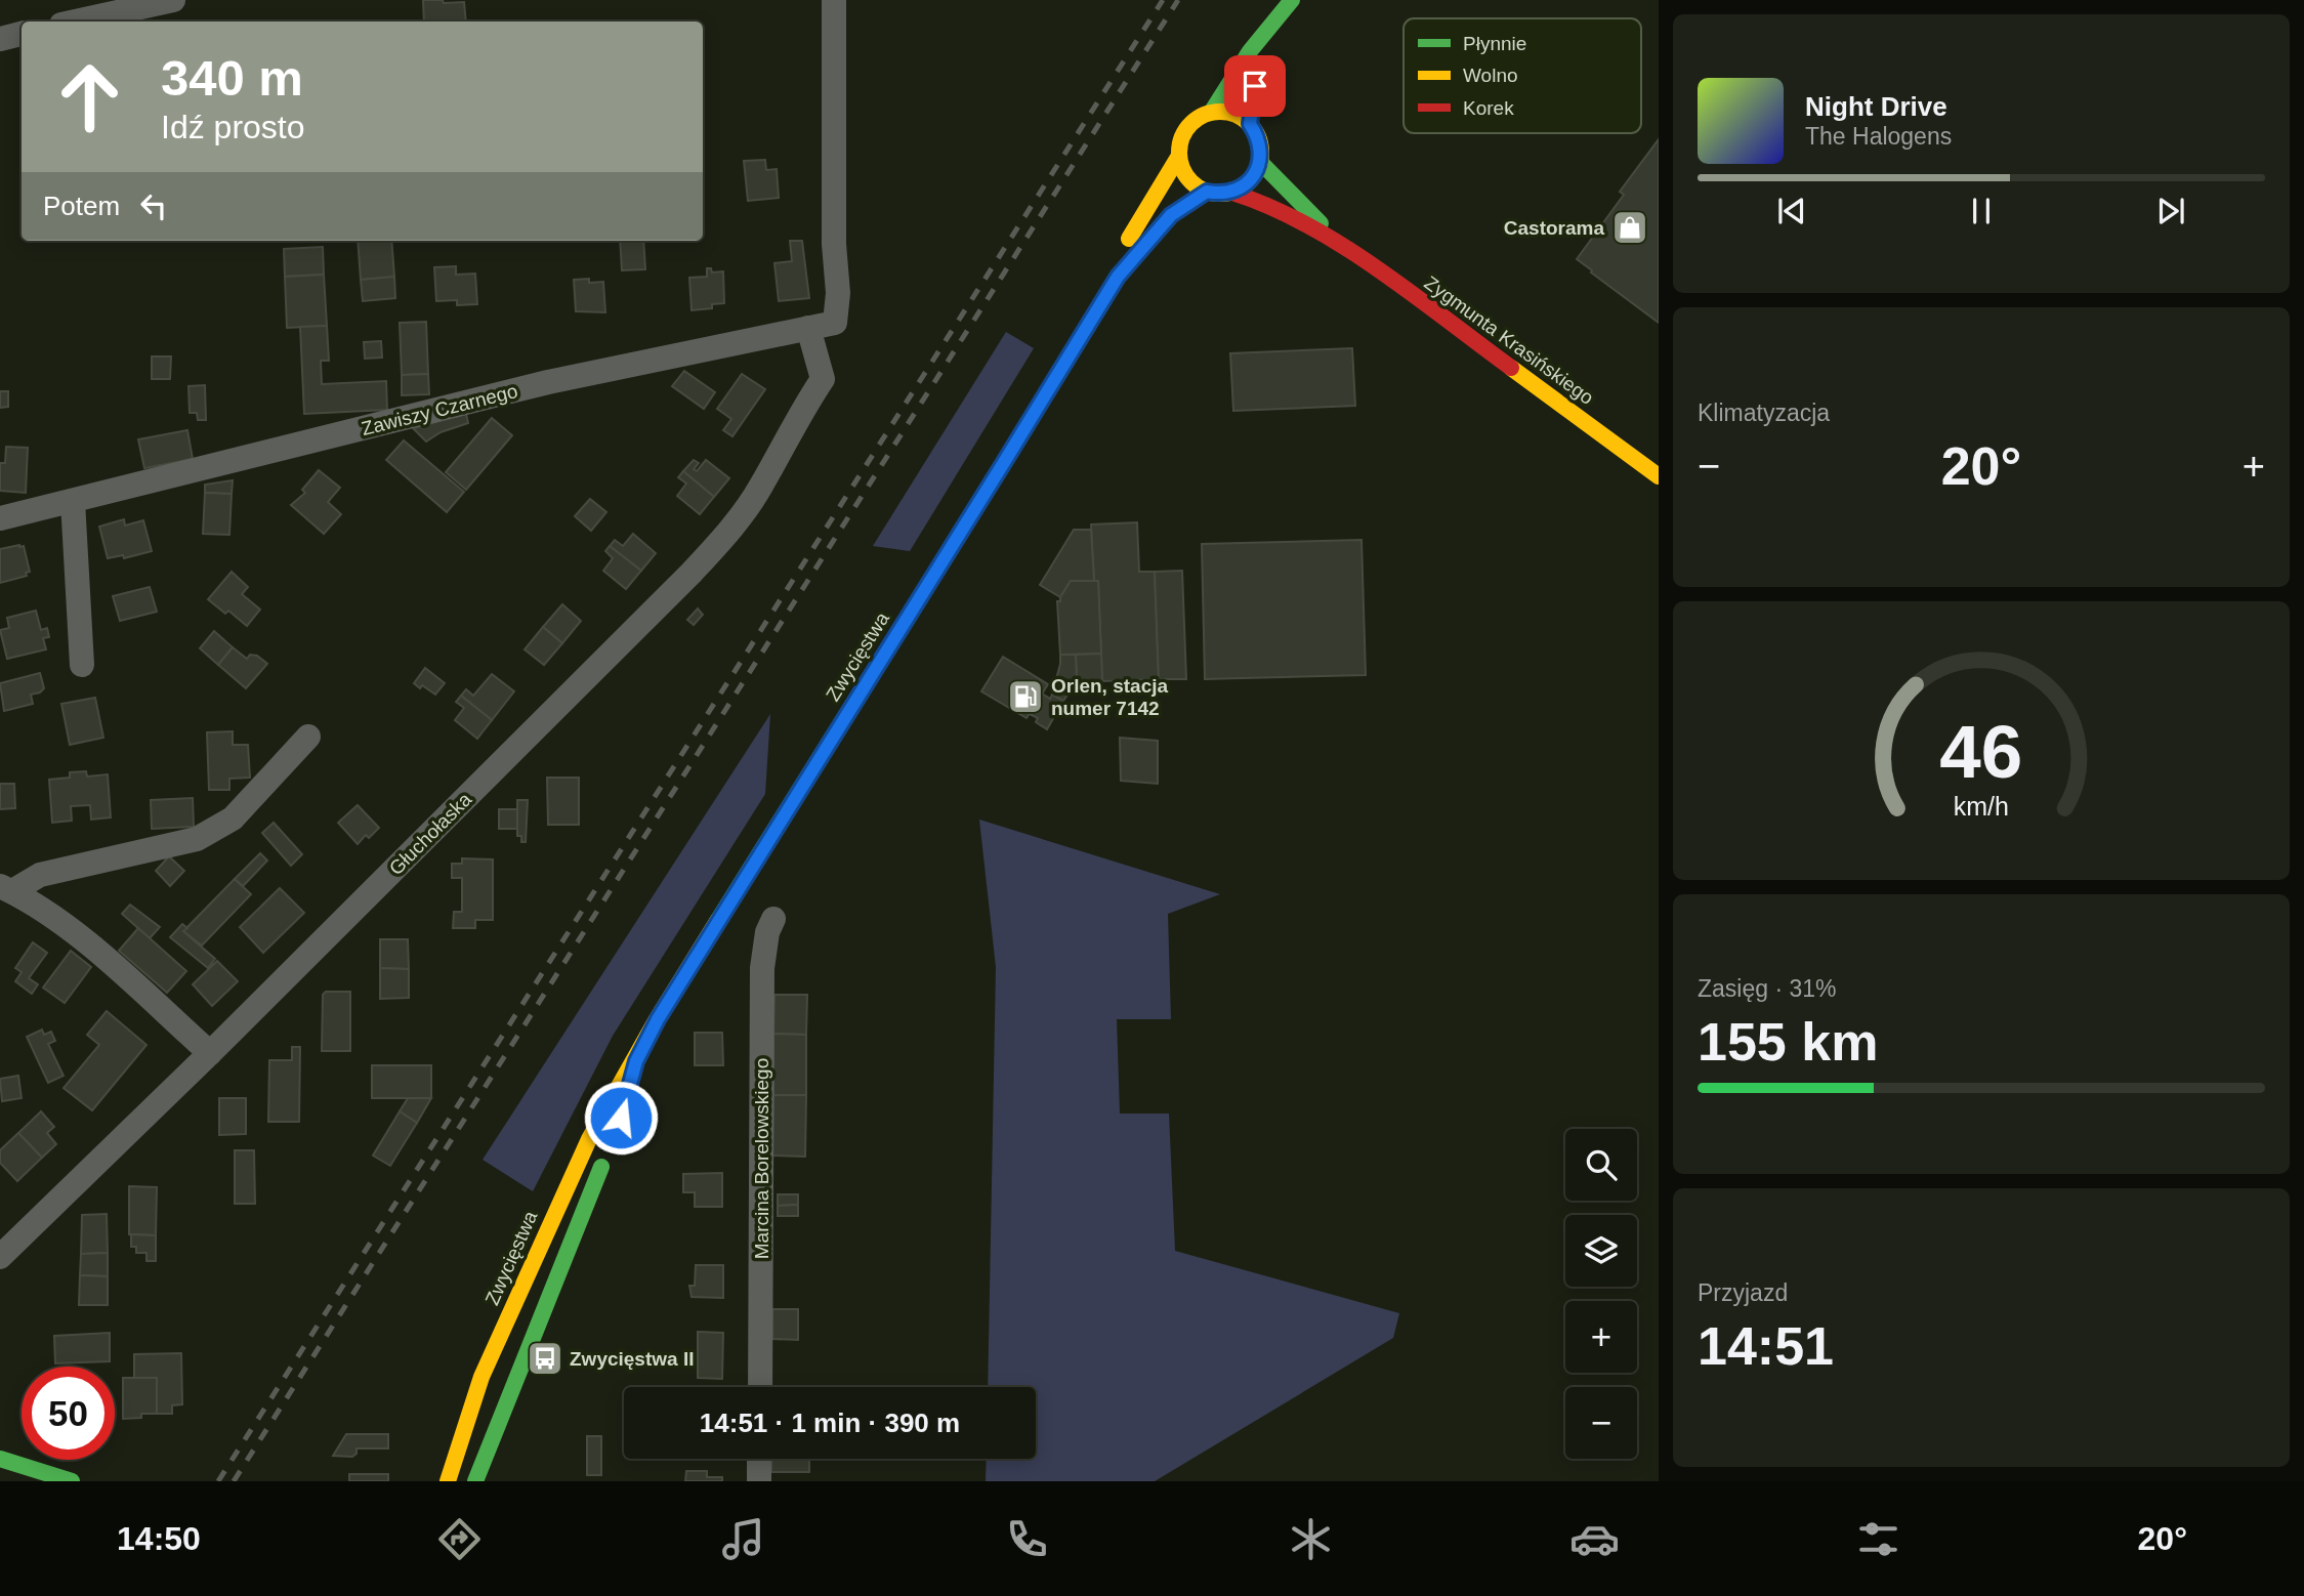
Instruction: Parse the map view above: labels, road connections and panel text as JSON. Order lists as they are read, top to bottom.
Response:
{
  "streets": {
    "main road": ["Zygmunta Krasińskiego", "Zwycięstwa"],
    "street": ["Zawiszy Czarnego", "Głuchołaska", "Marcina Borelowskiego"]
  },
  "crossings": [
    ["Zygmunta Krasińskiego", "Zwycięstwa"],
    ["Zawiszy Czarnego", "Głuchołaska"]
  ],
  "places": {
    "shop": ["Castorama"],
    "fuel station": ["Orlen, stacja numer 7142"],
    "bus stop": ["Zwycięstwa II"]
  },
  "legend": ["Płynnie", "Wolno", "Korek"],
  "page": {
    "turn": ["340 m", "Idź prosto"],
    "song": ["Night Drive", "The Halogens"],
    "then": "Potem",
    "tile": [
      "Klimatyzacja",
      ["Zasięg · 31%", "155 km"],
      ["Przyjazd", "14:51"]
    ],
    "heat": ["−", "20°", "+"],
    "map_buttons": ["+", "−"],
    "limit": "50",
    "trip": "14:51 · 1 min · 390 m",
    "tabs": ["14:50", "20°"],
    "gauge": ["46", "km/h"]
  }
}
